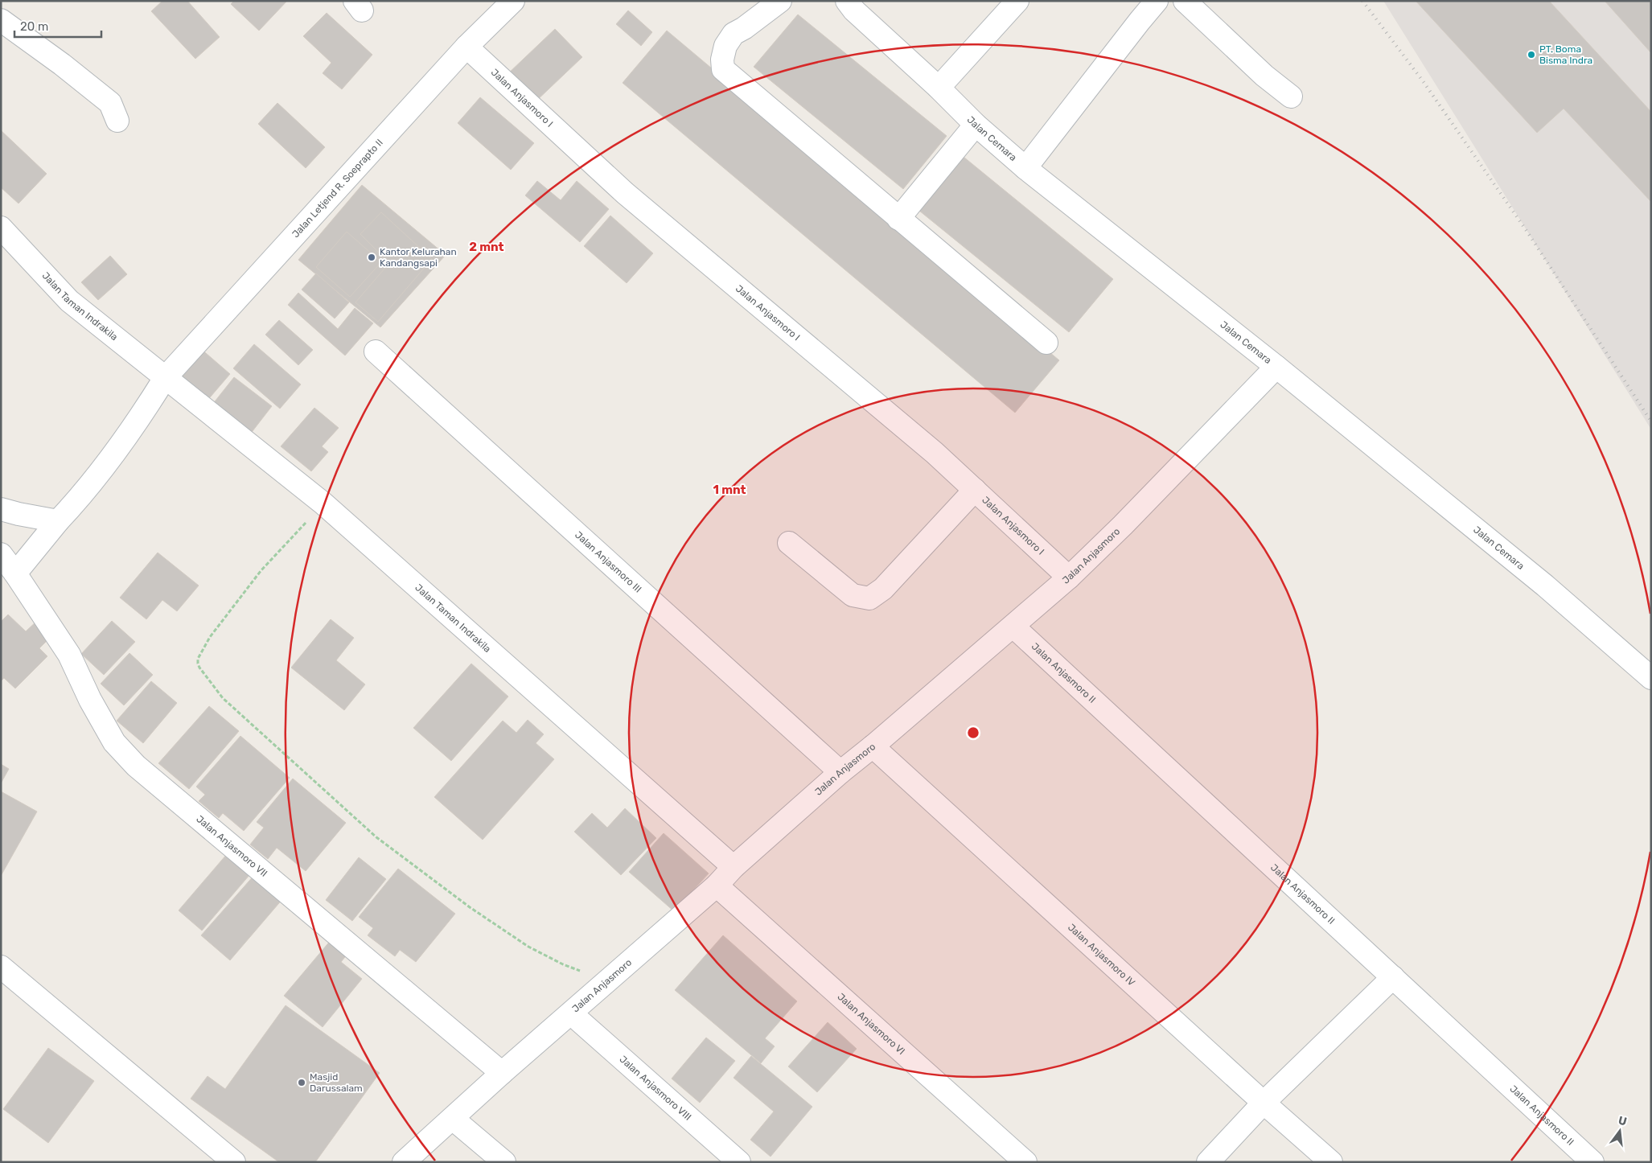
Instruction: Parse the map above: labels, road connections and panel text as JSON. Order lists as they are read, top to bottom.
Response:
{
  "streets": {
    "street": [
      "Jalan Anjasmoro I",
      "Jalan Cemara",
      "Jalan Letjend R. Soeprapto II",
      "Jalan Taman Indrakila",
      "Jalan Anjasmoro",
      "Jalan Anjasmoro III",
      "Jalan Anjasmoro II",
      "Jalan Anjasmoro VII",
      "Jalan Anjasmoro IV",
      "Jalan Anjasmoro VI",
      "Jalan Anjasmoro VIII"
    ]
  },
  "crossings": [
    ["Jalan Anjasmoro I", "Jalan Letjend R. Soeprapto II"],
    ["Jalan Anjasmoro I", "Jalan Anjasmoro"],
    ["Jalan Cemara", "Jalan Anjasmoro"],
    ["Jalan Letjend R. Soeprapto II", "Jalan Taman Indrakila"],
    ["Jalan Taman Indrakila", "Jalan Anjasmoro"],
    ["Jalan Anjasmoro", "Jalan Anjasmoro III"],
    ["Jalan Anjasmoro", "Jalan Anjasmoro II"],
    ["Jalan Anjasmoro", "Jalan Anjasmoro VII"],
    ["Jalan Anjasmoro", "Jalan Anjasmoro IV"],
    ["Jalan Anjasmoro", "Jalan Anjasmoro VI"],
    ["Jalan Anjasmoro", "Jalan Anjasmoro VIII"]
  ],
  "places": ["PT. Boma Bisma Indra", "Kantor Kelurahan Kandangsapi", "Masjid Darussalam"],
  "scale_bar": "20 m",
  "north": "top",
  "rings": ["2 mnt", "1 mnt"]
}
